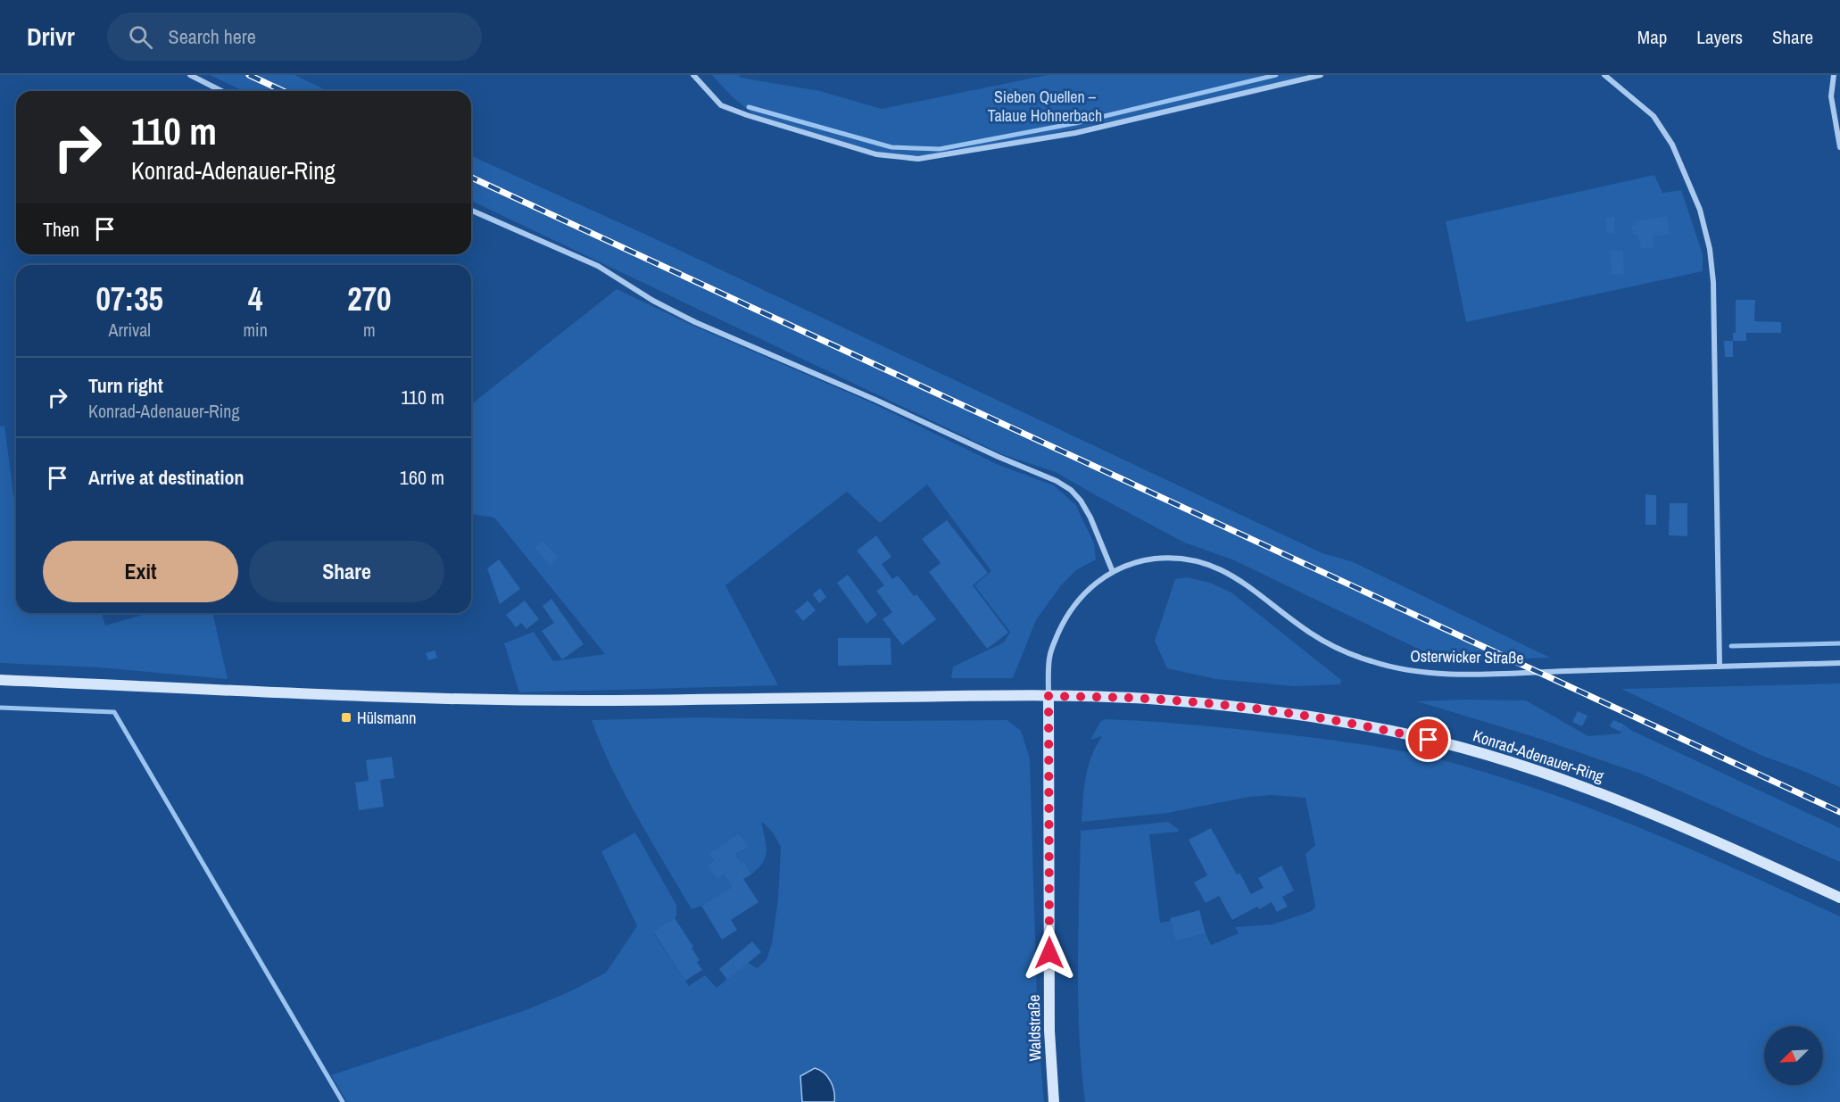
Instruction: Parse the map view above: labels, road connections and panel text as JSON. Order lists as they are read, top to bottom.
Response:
{
  "streets": {
    "main road": ["Konrad-Adenauer-Ring", "Waldstraße"],
    "street": ["Osterwicker Straße"]
  },
  "crossings": [
    ["Osterwicker Straße", "Konrad-Adenauer-Ring"],
    ["Osterwicker Straße", "Waldstraße"],
    ["Konrad-Adenauer-Ring", "Waldstraße"]
  ],
  "parks": ["Sieben Quellen – Talaue Hohnerbach"],
  "places": {
    "transit": ["Hülsmann"]
  },
  "north": "bottom left",
  "page": {
    "header": "Drivr",
    "search": "Search here",
    "nav": ["Map", "Layers", "Share"],
    "turn": ["110 m", "Konrad-Adenauer-Ring"],
    "then": "Then",
    "eta": [
      "07:35",
      "Arrival",
      "4",
      "min",
      "270",
      "m"
    ],
    "list": [
      {
        "name": "Turn right",
        "note": "Konrad-Adenauer-Ring",
        "value": "110 m"
      },
      {
        "name": "Arrive at destination",
        "value": "160 m"
      }
    ],
    "buttons": ["Exit", "Share"]
  }
}
